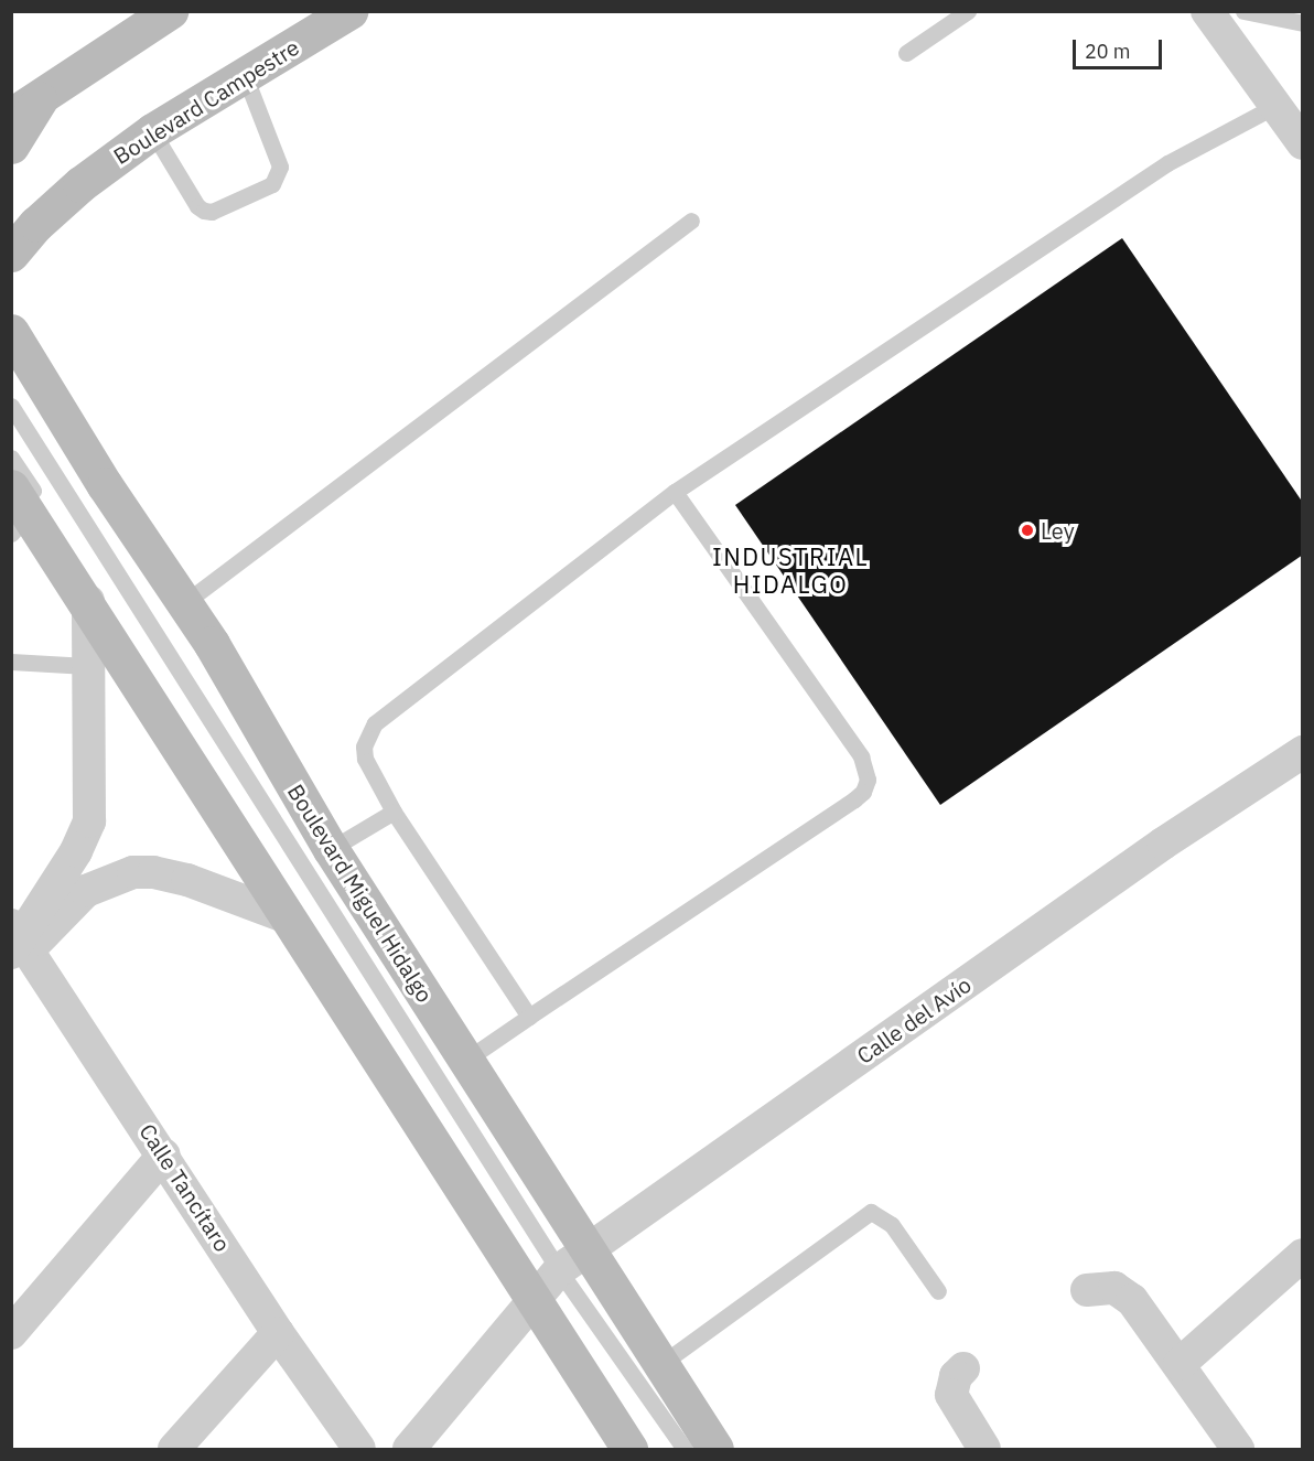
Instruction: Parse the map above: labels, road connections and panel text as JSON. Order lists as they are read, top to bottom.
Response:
{
  "streets": {
    "main road": ["Boulevard Campestre", "Boulevard Miguel Hidalgo"],
    "street": ["Calle del Avío", "Calle Tancítaro"]
  },
  "crossings": [
    ["Boulevard Miguel Hidalgo", "Calle del Avío"]
  ],
  "districts": ["INDUSTRIAL HIDALGO"],
  "places": ["Ley"],
  "scale_bar": "20 m"
}
